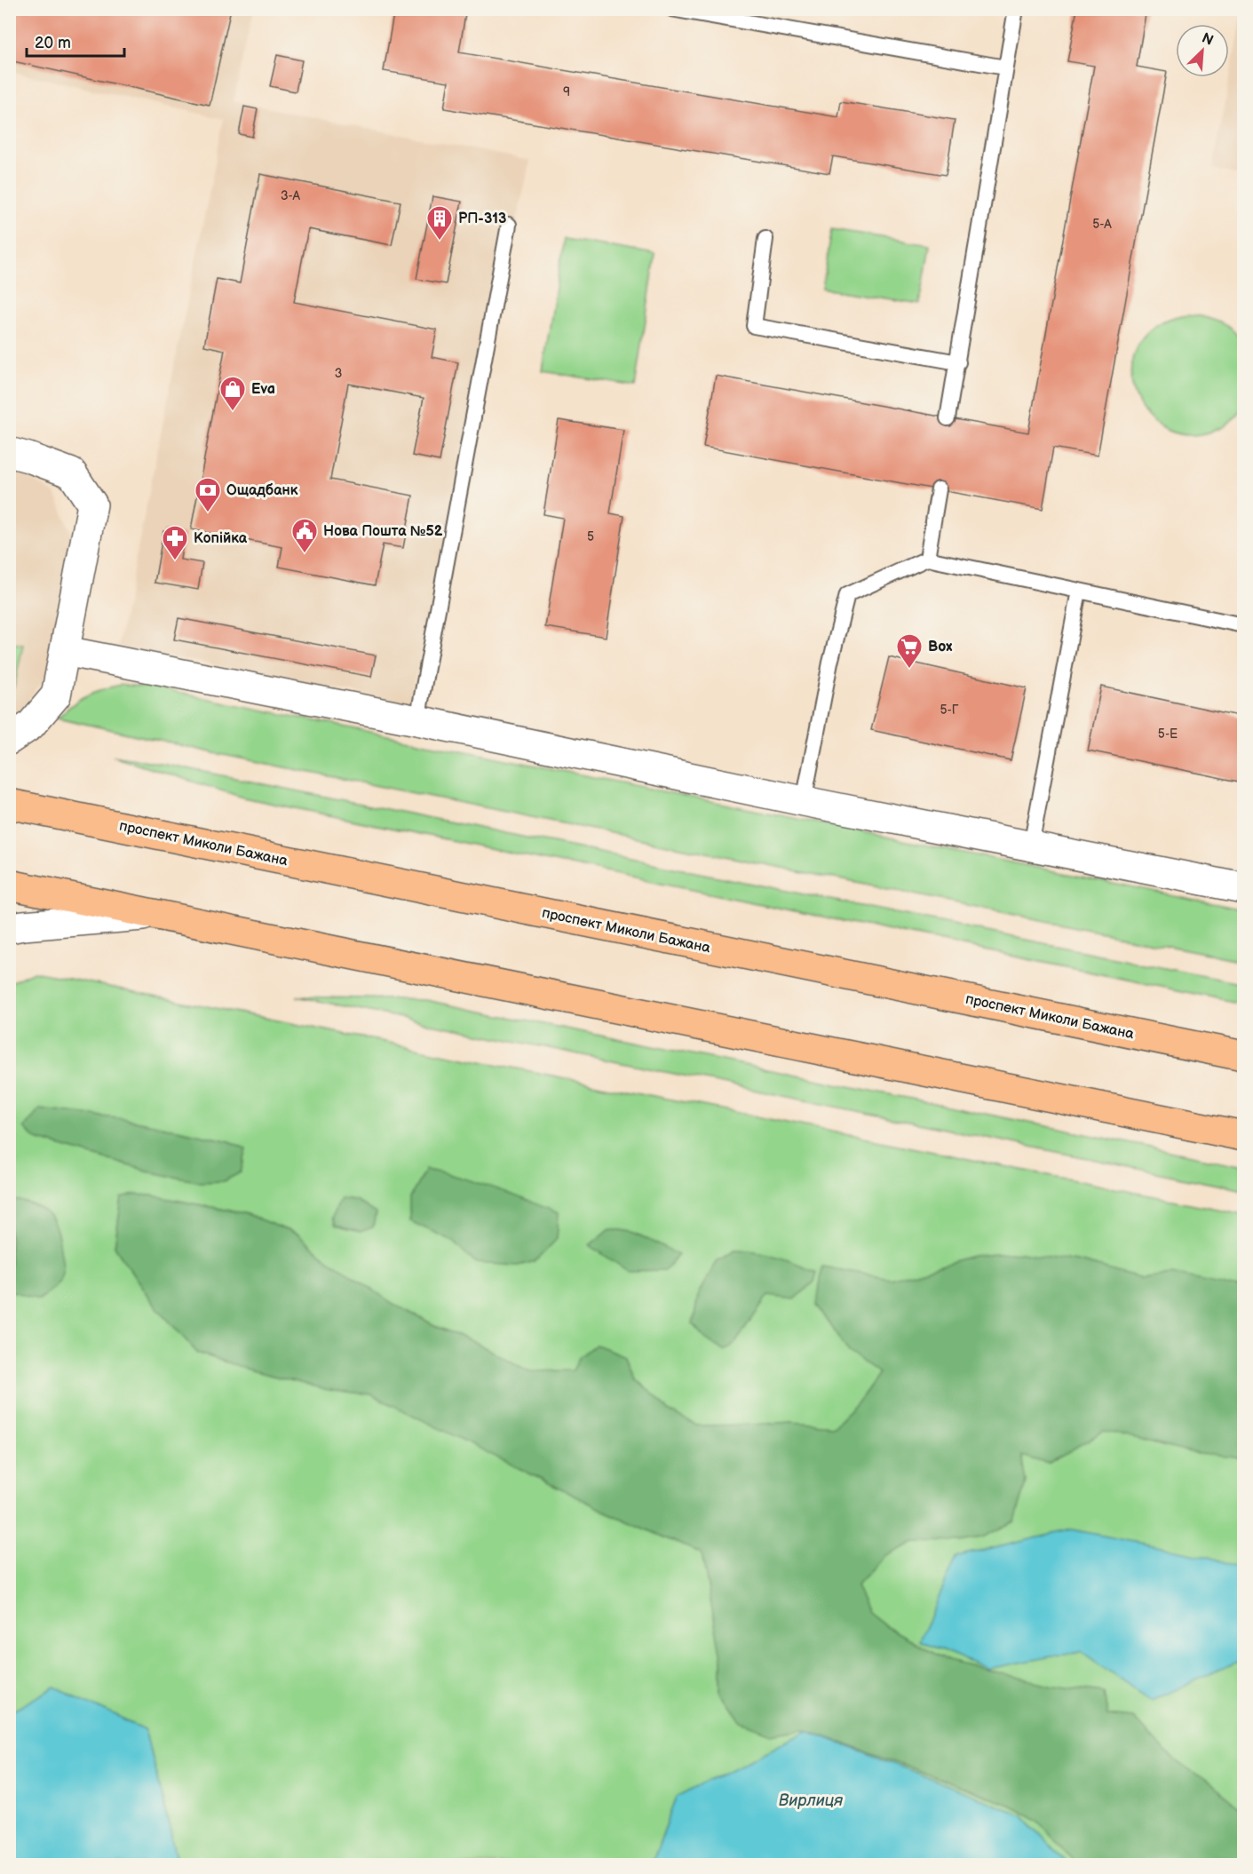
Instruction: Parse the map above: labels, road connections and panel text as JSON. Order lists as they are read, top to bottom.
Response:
{
  "streets": {
    "highway": ["проспект Миколи Бажана"]
  },
  "water": ["Вирлиця"],
  "places": {
    "building": ["РП-313"],
    "shop": ["Eva"],
    "bank": ["Ощадбанк"],
    "public building": ["Нова Пошта №52"],
    "pharmacy": ["Копійка"],
    "supermarket": ["Box"]
  },
  "house_numbers": [
    "9",
    "3-А",
    "5-А",
    "3",
    "5",
    "5-Г",
    "5-Е"
  ],
  "scale_bar": "20 m",
  "north": "top right"
}
